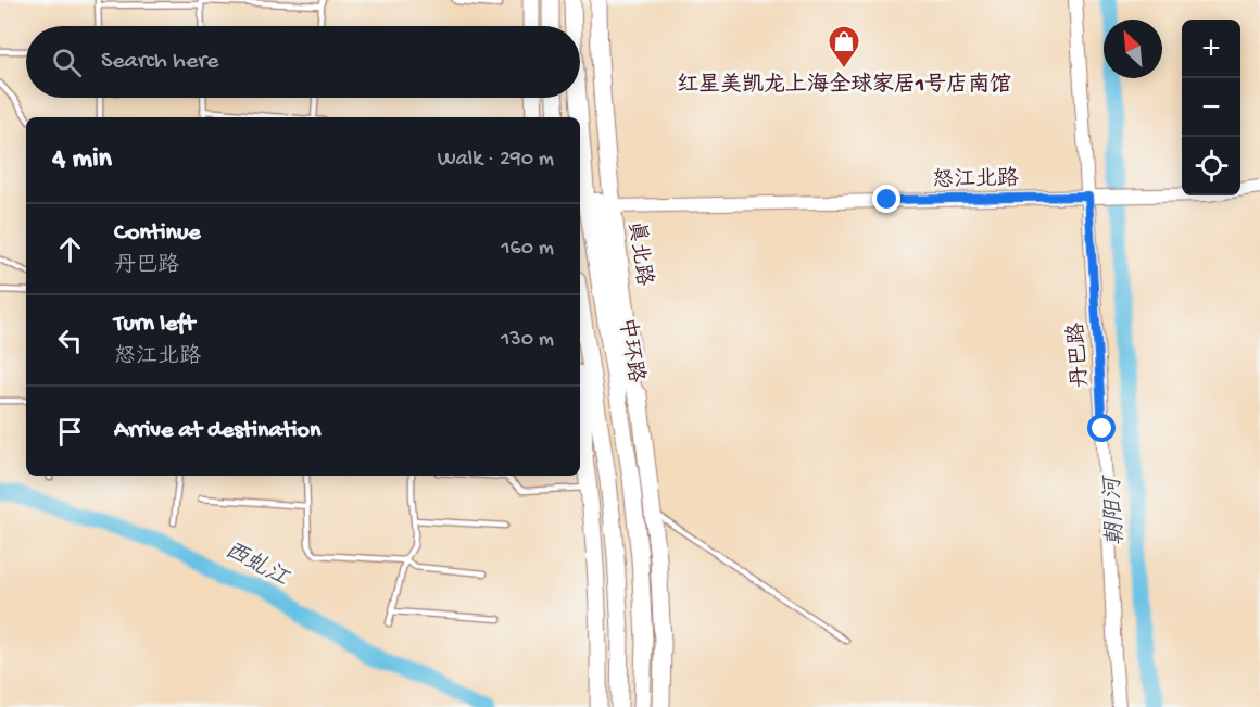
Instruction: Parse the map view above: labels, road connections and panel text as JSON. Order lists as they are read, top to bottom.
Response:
{
  "streets": {
    "main road": ["真北路", "中环路"],
    "street": ["怒江北路", "丹巴路"]
  },
  "crossings": [
    ["怒江北路", "真北路"],
    ["怒江北路", "丹巴路"]
  ],
  "water": ["朝阳河", "西虬江"],
  "places": {
    "shop": ["红星美凯龙上海全球家居1号店南馆"]
  },
  "north": "top left",
  "page": {
    "map_buttons": ["+", "−"],
    "search": "Search here",
    "heading": ["4 min", "Walk · 290 m"],
    "list": [
      ["Continue", "丹巴路", "160 m"],
      ["Turn left", "怒江北路", "130 m"],
      "Arrive at destination"
    ]
  }
}
